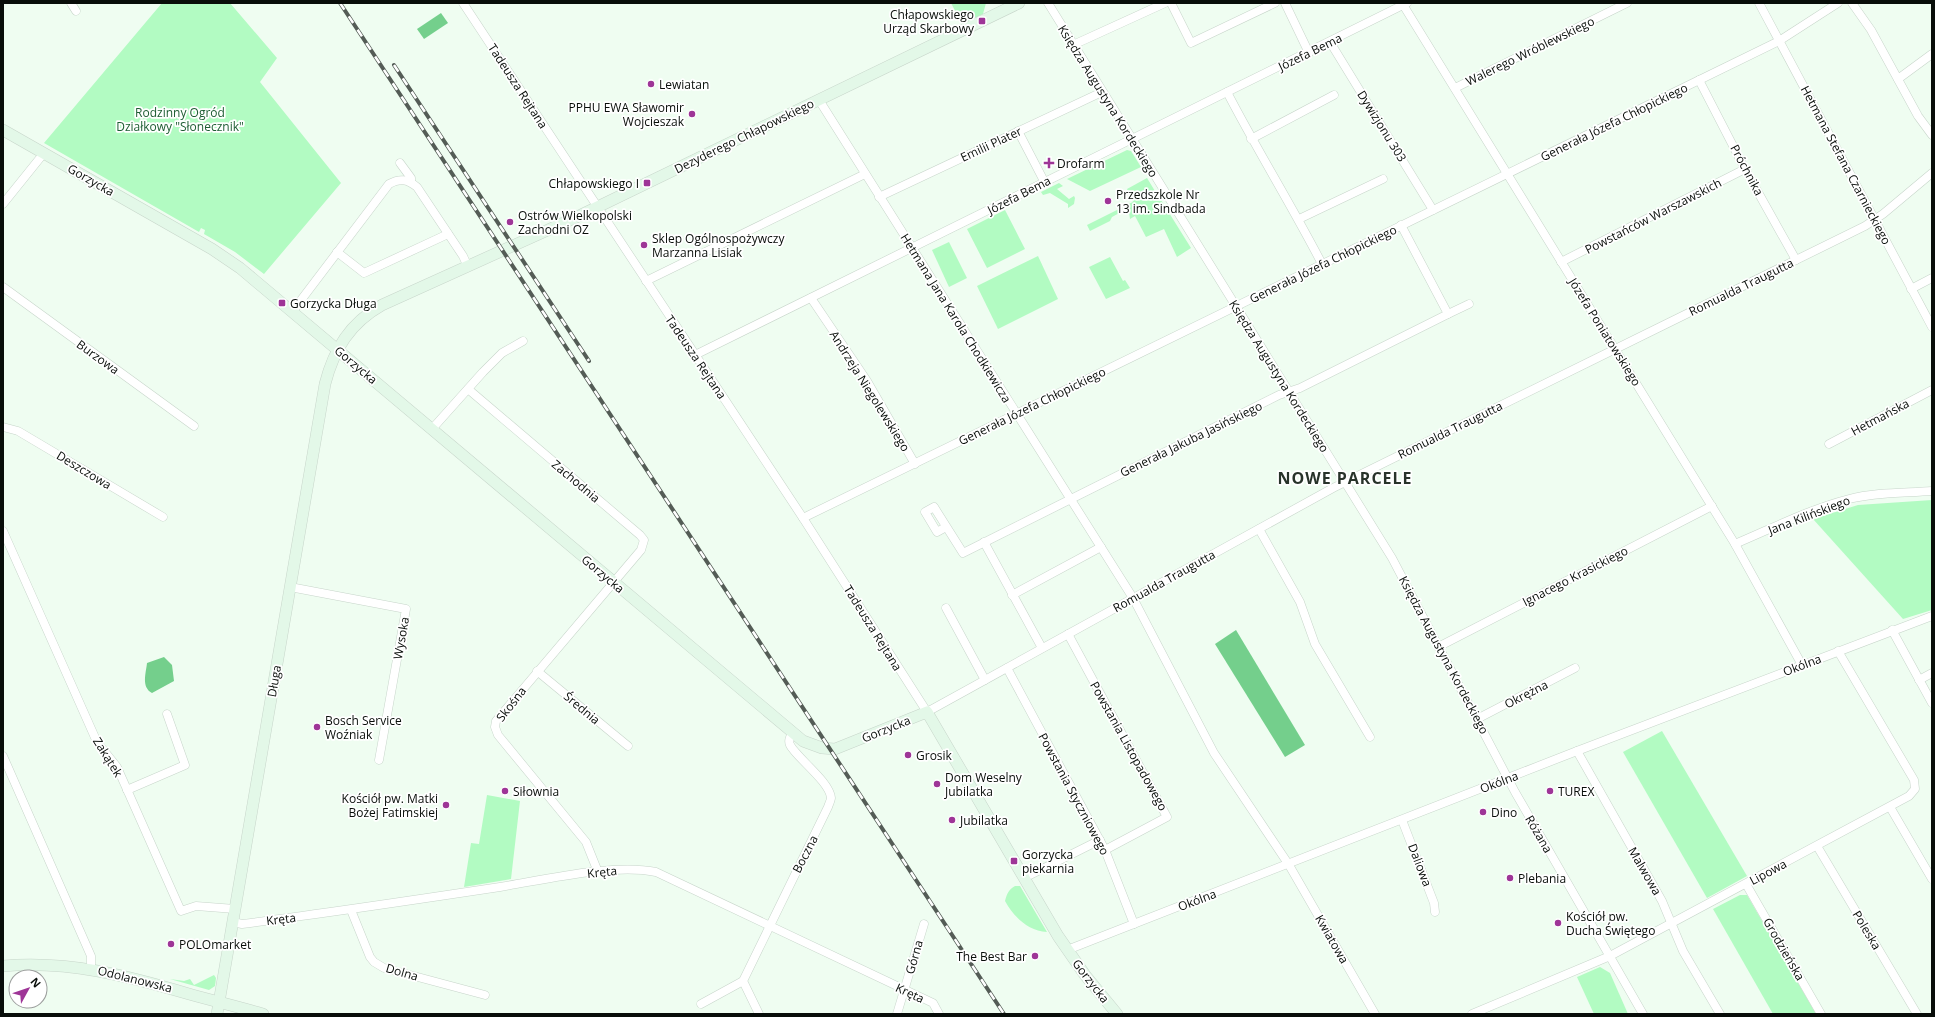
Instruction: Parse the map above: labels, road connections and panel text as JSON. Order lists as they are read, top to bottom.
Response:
{
  "streets": {
    "street": [
      "Walerego Wróblewskiego",
      "Józefa Bema",
      "Tadeusza Rejtana",
      "Księdza Augustyna Kordeckiego",
      "Generała Józefa Chłopickiego",
      "Dywizjonu 303",
      "Dezyderego Chłapowskiego",
      "Emilii Plater",
      "Hetmana Stefana Czarnieckiego",
      "Próchnika",
      "Gorzycka",
      "Powstańców Warszawskich",
      "Romualda Traugutta",
      "Hetmana Jana Karola Chodkiewicza",
      "Józefa Poniatowskiego",
      "Burzowa",
      "Andrzeja Niegolewskiego",
      "Hetmańska",
      "Generała Jakuba Jasińskiego",
      "Deszczowa",
      "Zachodnia",
      "Jana Kilińskiego",
      "Ignacego Krasickiego",
      "Wysoka",
      "Okólna",
      "Długa",
      "Okrężna",
      "Skośna",
      "Średnia",
      "Powstania Listopadowego",
      "Zakątek",
      "Powstania Styczniowego",
      "Różana",
      "Boczna",
      "Daliowa",
      "Malwowa",
      "Kręta",
      "Lipowa",
      "Poleska",
      "Kwiatowa",
      "Grodzieńska",
      "Górna",
      "Dolna",
      "Odolanowska"
    ]
  },
  "crossings": [
    ["Walerego Wróblewskiego", "Józefa Poniatowskiego"],
    ["Józefa Bema", "Tadeusza Rejtana"],
    ["Józefa Bema", "Księdza Augustyna Kordeckiego"],
    ["Józefa Bema", "Dywizjonu 303"],
    ["Józefa Bema", "Hetmana Jana Karola Chodkiewicza"],
    ["Józefa Bema", "Józefa Poniatowskiego"],
    ["Józefa Bema", "Andrzeja Niegolewskiego"],
    ["Tadeusza Rejtana", "Generała Józefa Chłopickiego"],
    ["Tadeusza Rejtana", "Dezyderego Chłapowskiego"],
    ["Tadeusza Rejtana", "Gorzycka"],
    ["Tadeusza Rejtana", "Romualda Traugutta"],
    ["Księdza Augustyna Kordeckiego", "Generała Józefa Chłopickiego"],
    ["Księdza Augustyna Kordeckiego", "Emilii Plater"],
    ["Księdza Augustyna Kordeckiego", "Romualda Traugutta"],
    ["Księdza Augustyna Kordeckiego", "Generała Jakuba Jasińskiego"],
    ["Księdza Augustyna Kordeckiego", "Ignacego Krasickiego"],
    ["Księdza Augustyna Kordeckiego", "Okólna"],
    ["Księdza Augustyna Kordeckiego", "Okrężna"],
    ["Księdza Augustyna Kordeckiego", "Różana"],
    ["Generała Józefa Chłopickiego", "Dywizjonu 303"],
    ["Generała Józefa Chłopickiego", "Hetmana Stefana Czarnieckiego"],
    ["Generała Józefa Chłopickiego", "Próchnika"],
    ["Generała Józefa Chłopickiego", "Hetmana Jana Karola Chodkiewicza"],
    ["Generała Józefa Chłopickiego", "Józefa Poniatowskiego"],
    ["Generała Józefa Chłopickiego", "Andrzeja Niegolewskiego"],
    ["Dezyderego Chłapowskiego", "Gorzycka"],
    ["Dezyderego Chłapowskiego", "Hetmana Jana Karola Chodkiewicza"],
    ["Dezyderego Chłapowskiego", "Długa"],
    ["Emilii Plater", "Hetmana Jana Karola Chodkiewicza"],
    ["Hetmana Stefana Czarnieckiego", "Romualda Traugutta"],
    ["Próchnika", "Powstańców Warszawskich"],
    ["Próchnika", "Romualda Traugutta"],
    ["Gorzycka", "Romualda Traugutta"],
    ["Gorzycka", "Zachodnia"],
    ["Gorzycka", "Okólna"],
    ["Gorzycka", "Długa"],
    ["Gorzycka", "Skośna"],
    ["Gorzycka", "Boczna"],
    ["Powstańców Warszawskich", "Józefa Poniatowskiego"],
    ["Romualda Traugutta", "Hetmana Jana Karola Chodkiewicza"],
    ["Romualda Traugutta", "Józefa Poniatowskiego"],
    ["Romualda Traugutta", "Powstania Listopadowego"],
    ["Romualda Traugutta", "Powstania Styczniowego"],
    ["Hetmana Jana Karola Chodkiewicza", "Generała Jakuba Jasińskiego"],
    ["Hetmana Jana Karola Chodkiewicza", "Okólna"],
    ["Hetmana Jana Karola Chodkiewicza", "Kwiatowa"],
    ["Józefa Poniatowskiego", "Jana Kilińskiego"],
    ["Józefa Poniatowskiego", "Ignacego Krasickiego"],
    ["Józefa Poniatowskiego", "Okólna"],
    ["Zachodnia", "Skośna"],
    ["Wysoka", "Długa"],
    ["Okólna", "Powstania Styczniowego"],
    ["Okólna", "Różana"],
    ["Okólna", "Daliowa"],
    ["Okólna", "Malwowa"],
    ["Okólna", "Lipowa"],
    ["Okólna", "Kwiatowa"],
    ["Długa", "Zakątek"],
    ["Długa", "Kręta"],
    ["Długa", "Odolanowska"],
    ["Skośna", "Średnia"],
    ["Skośna", "Kręta"],
    ["Powstania Listopadowego", "Powstania Styczniowego"],
    ["Różana", "Lipowa"],
    ["Boczna", "Kręta"],
    ["Malwowa", "Lipowa"],
    ["Kręta", "Górna"],
    ["Kręta", "Dolna"],
    ["Lipowa", "Poleska"],
    ["Lipowa", "Grodzieńska"]
  ],
  "districts": ["NOWE PARCELE"],
  "parks": ["Rodzinny Ogród Działkowy \"Słonecznik\""],
  "places": {
    "transit": [
      "Chłapowskiego Urząd Skarbowy",
      "Chłapowskiego I",
      "Gorzycka Długa",
      "Gorzycka piekarnia"
    ],
    "other": [
      "Lewiatan",
      "PPHU EWA Sławomir Wojcieszak",
      "Przedszkole Nr 13 im. Sindbada",
      "Ostrów Wielkopolski Zachodni OZ",
      "Sklep Ogólnospożywczy Marzanna Lisiak",
      "Bosch Service Woźniak",
      "Grosik",
      "Dom Weselny Jubilatka",
      "Siłownia",
      "TUREX",
      "Kościół pw. Matki Bożej Fatimskiej",
      "Dino",
      "Jubilatka",
      "Plebania",
      "Kościół pw. Ducha Świętego",
      "POLOmarket",
      "The Best Bar"
    ],
    "health": ["Drofarm"]
  },
  "north": "top right"
}
